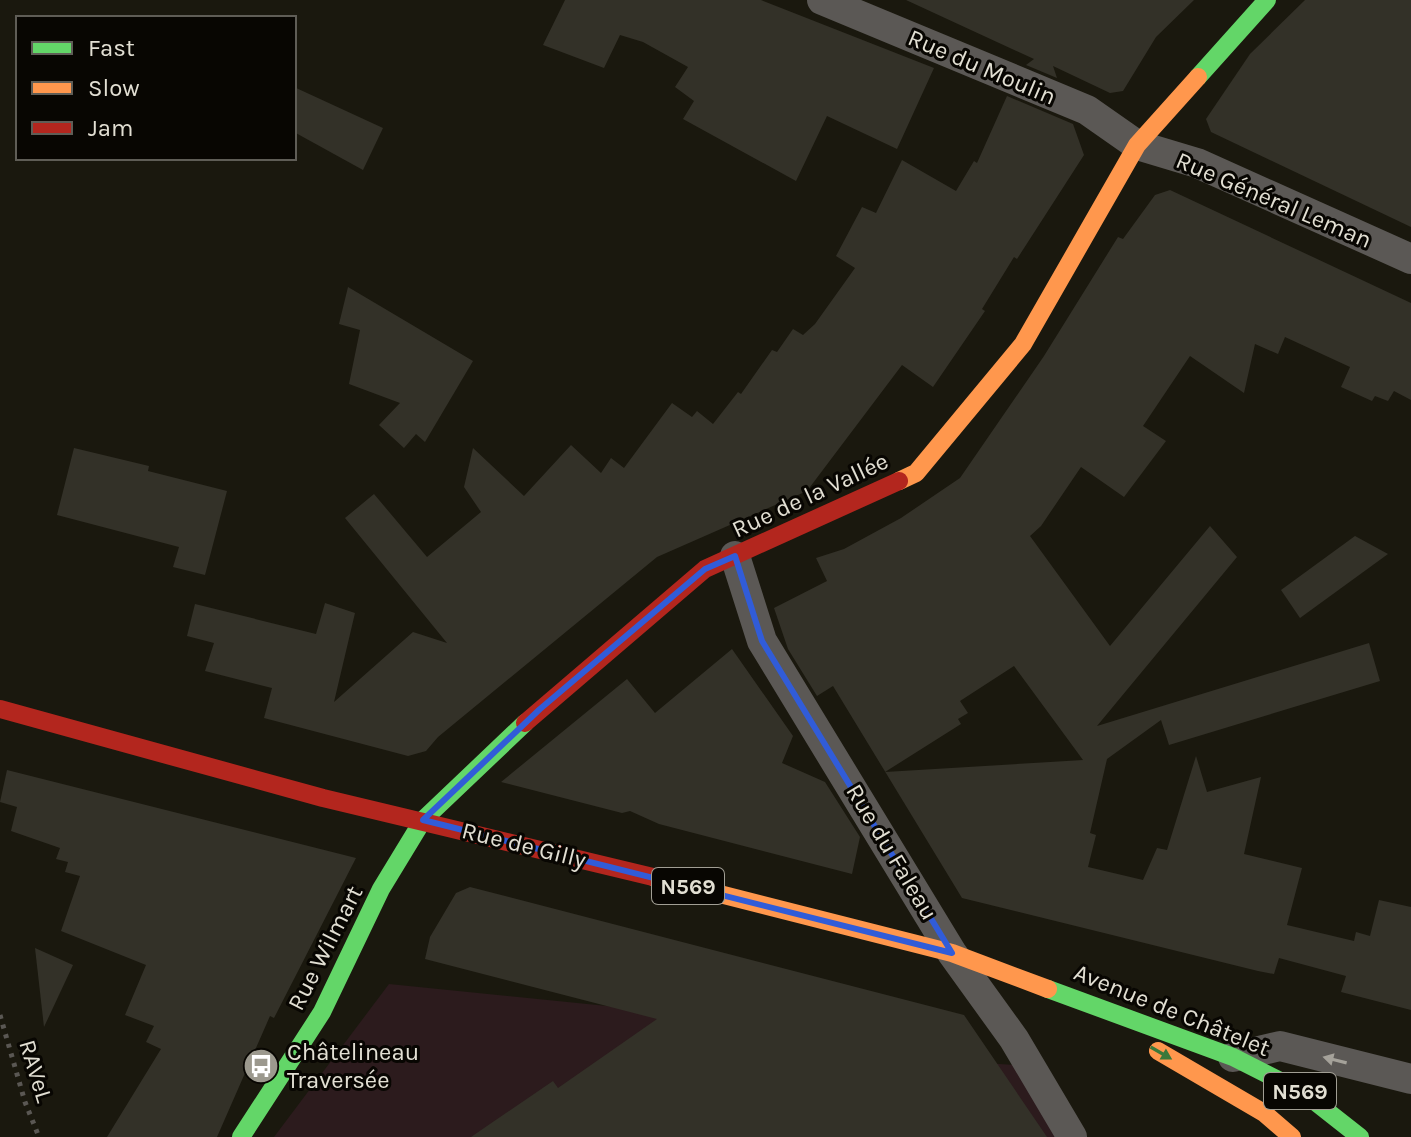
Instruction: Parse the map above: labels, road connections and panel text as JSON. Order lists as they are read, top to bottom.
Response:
{
  "streets": {
    "main road": [
      "Rue de la Vallée",
      "Rue de Gilly",
      "N569",
      "Rue Wilmart",
      "Avenue de Châtelet"
    ],
    "street": ["Rue du Moulin", "Rue Général Leman", "Rue du Faleau"],
    "path": ["RAVeL"]
  },
  "crossings": [
    ["Rue du Moulin", "Rue Général Leman"],
    ["Rue du Moulin", "Rue de la Vallée"],
    ["Rue Général Leman", "Rue de la Vallée"],
    ["Rue de la Vallée", "Rue de Gilly"],
    ["Rue de la Vallée", "Rue du Faleau"],
    ["Rue de la Vallée", "Rue Wilmart"],
    ["Rue de Gilly", "Rue du Faleau"],
    ["Rue de Gilly", "Rue Wilmart"],
    ["Rue de Gilly", "Avenue de Châtelet"]
  ],
  "places": {
    "bus stop": ["Châtelineau Traversée"]
  },
  "legend": ["Fast", "Slow", "Jam"]
}
